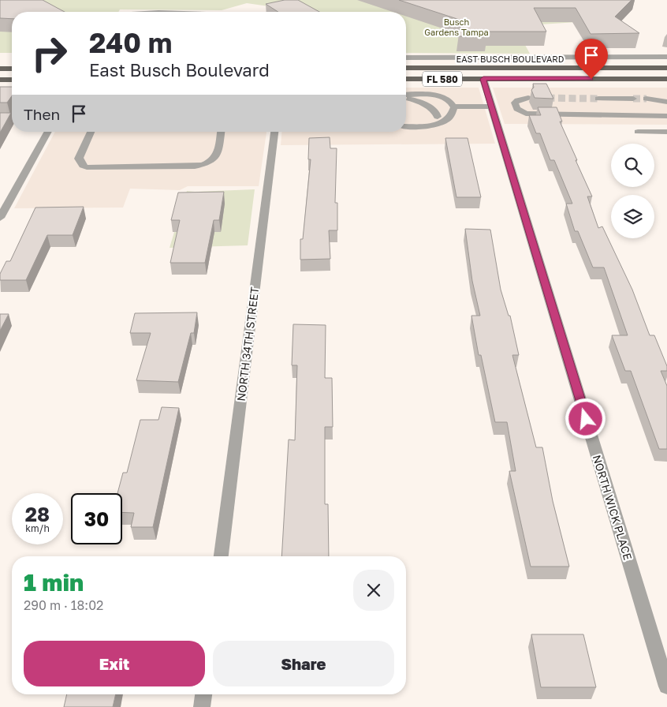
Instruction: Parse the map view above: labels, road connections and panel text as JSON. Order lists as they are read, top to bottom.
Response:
{
  "streets": {
    "main road": ["EAST BUSCH BOULEVARD", "FL 580"],
    "street": ["NORTH 34TH STREET", "NORTH WICK PLACE"]
  },
  "crossings": [
    ["EAST BUSCH BOULEVARD", "NORTH WICK PLACE"]
  ],
  "parks": ["Busch Gardens Tampa"],
  "page": {
    "turn": ["240 m", "East Busch Boulevard"],
    "then": "Then",
    "speed": "28 km/h",
    "limit": "30",
    "heading": ["1 min", "290 m · 18:02"],
    "buttons": ["Exit", "Share"]
  }
}
